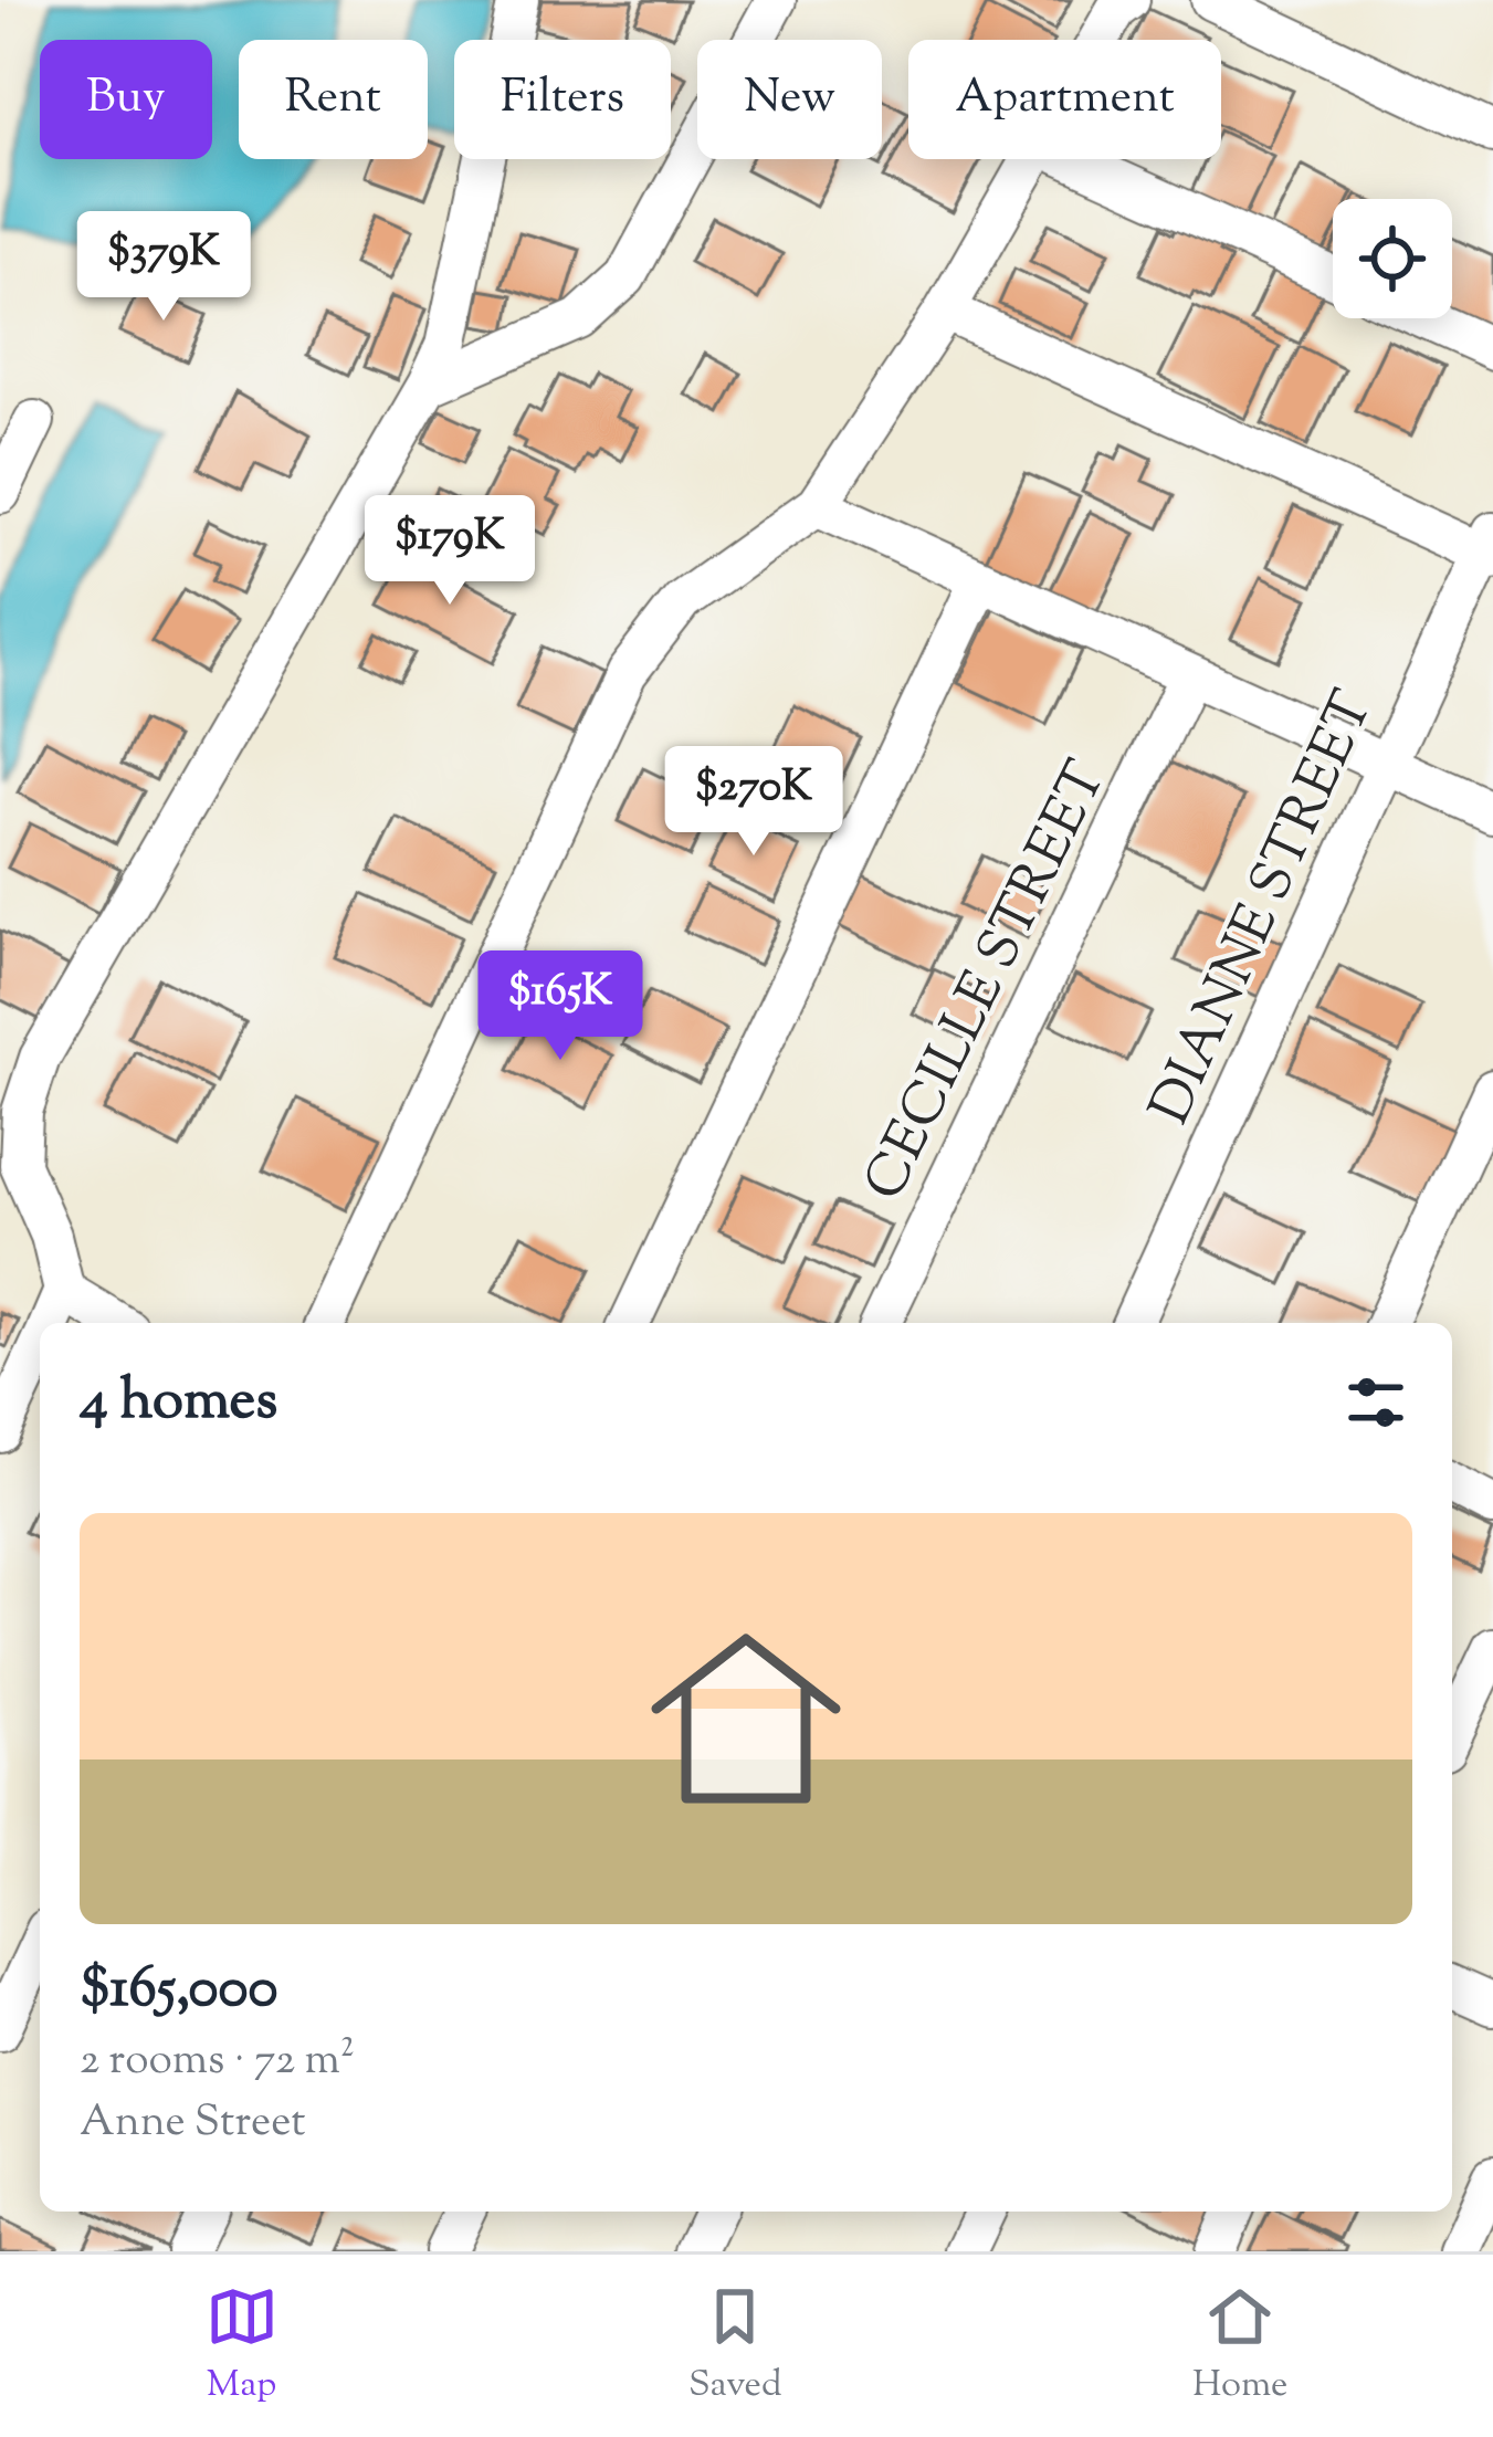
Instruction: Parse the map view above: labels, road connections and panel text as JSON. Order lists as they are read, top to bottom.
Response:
{
  "streets": {
    "street": ["DIANNE STREET", "CECILLE STREET"]
  },
  "page": {
    "chip": [
      "Buy",
      "Rent",
      "Filters",
      "New",
      "Apartment"
    ],
    "price": [
      "$379K",
      "$179K",
      "$270K",
      "$165K"
    ],
    "heading": "4 homes",
    "list": [
      {
        "name": "$165,000",
        "note": "2 rooms · 72 m² · Anne Street"
      }
    ],
    "tabs": ["Map", "Saved", "Home"]
  }
}
